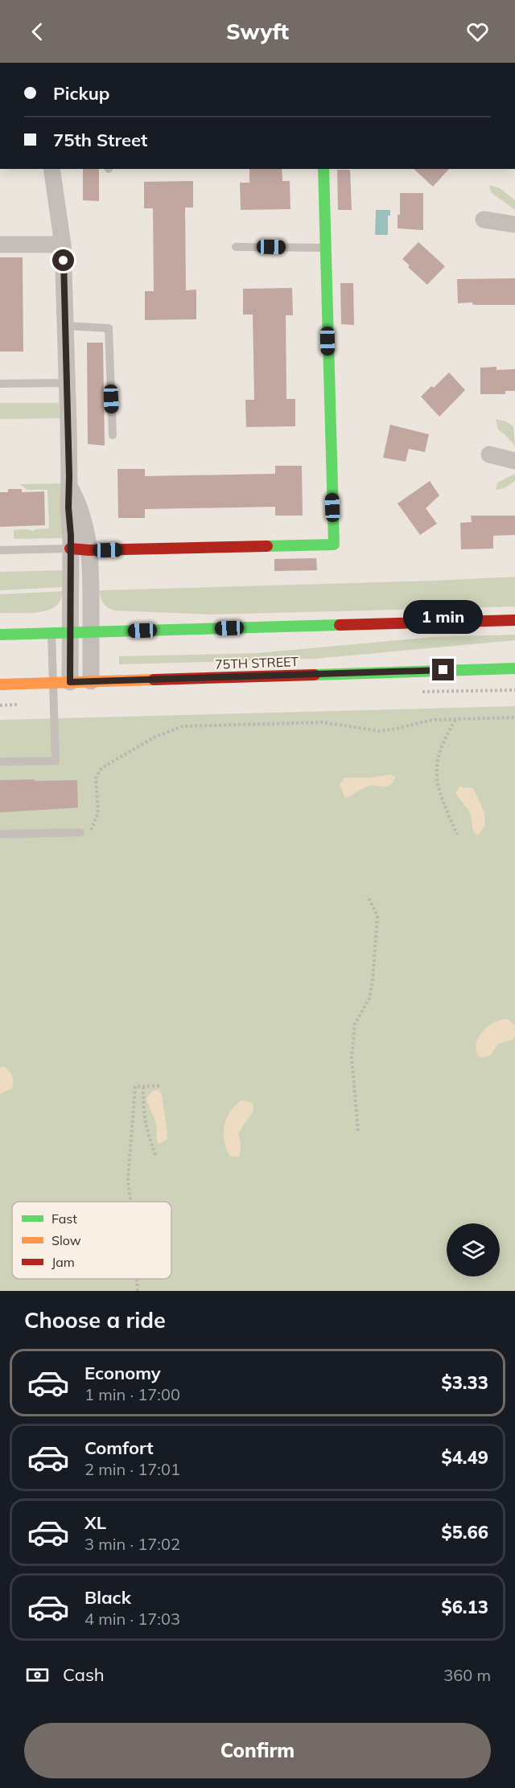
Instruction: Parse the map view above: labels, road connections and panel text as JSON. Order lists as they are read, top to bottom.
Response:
{
  "streets": {
    "main road": ["75TH STREET"]
  },
  "legend": ["Fast", "Slow", "Jam"],
  "page": {
    "header": "Swyft",
    "banner": ["Pickup", "75th Street"],
    "bubble": "1 min",
    "heading": "Choose a ride",
    "list": [
      {
        "name": "Economy",
        "note": "1 min · 17:00",
        "value": "$3.33"
      },
      {
        "name": "Comfort",
        "note": "2 min · 17:01",
        "value": "$4.49"
      },
      {
        "name": "XL",
        "note": "3 min · 17:02",
        "value": "$5.66"
      },
      {
        "name": "Black",
        "note": "4 min · 17:03",
        "value": "$6.13"
      }
    ],
    "pay": ["Cash", "360 m"],
    "buttons": "Confirm"
  }
}
